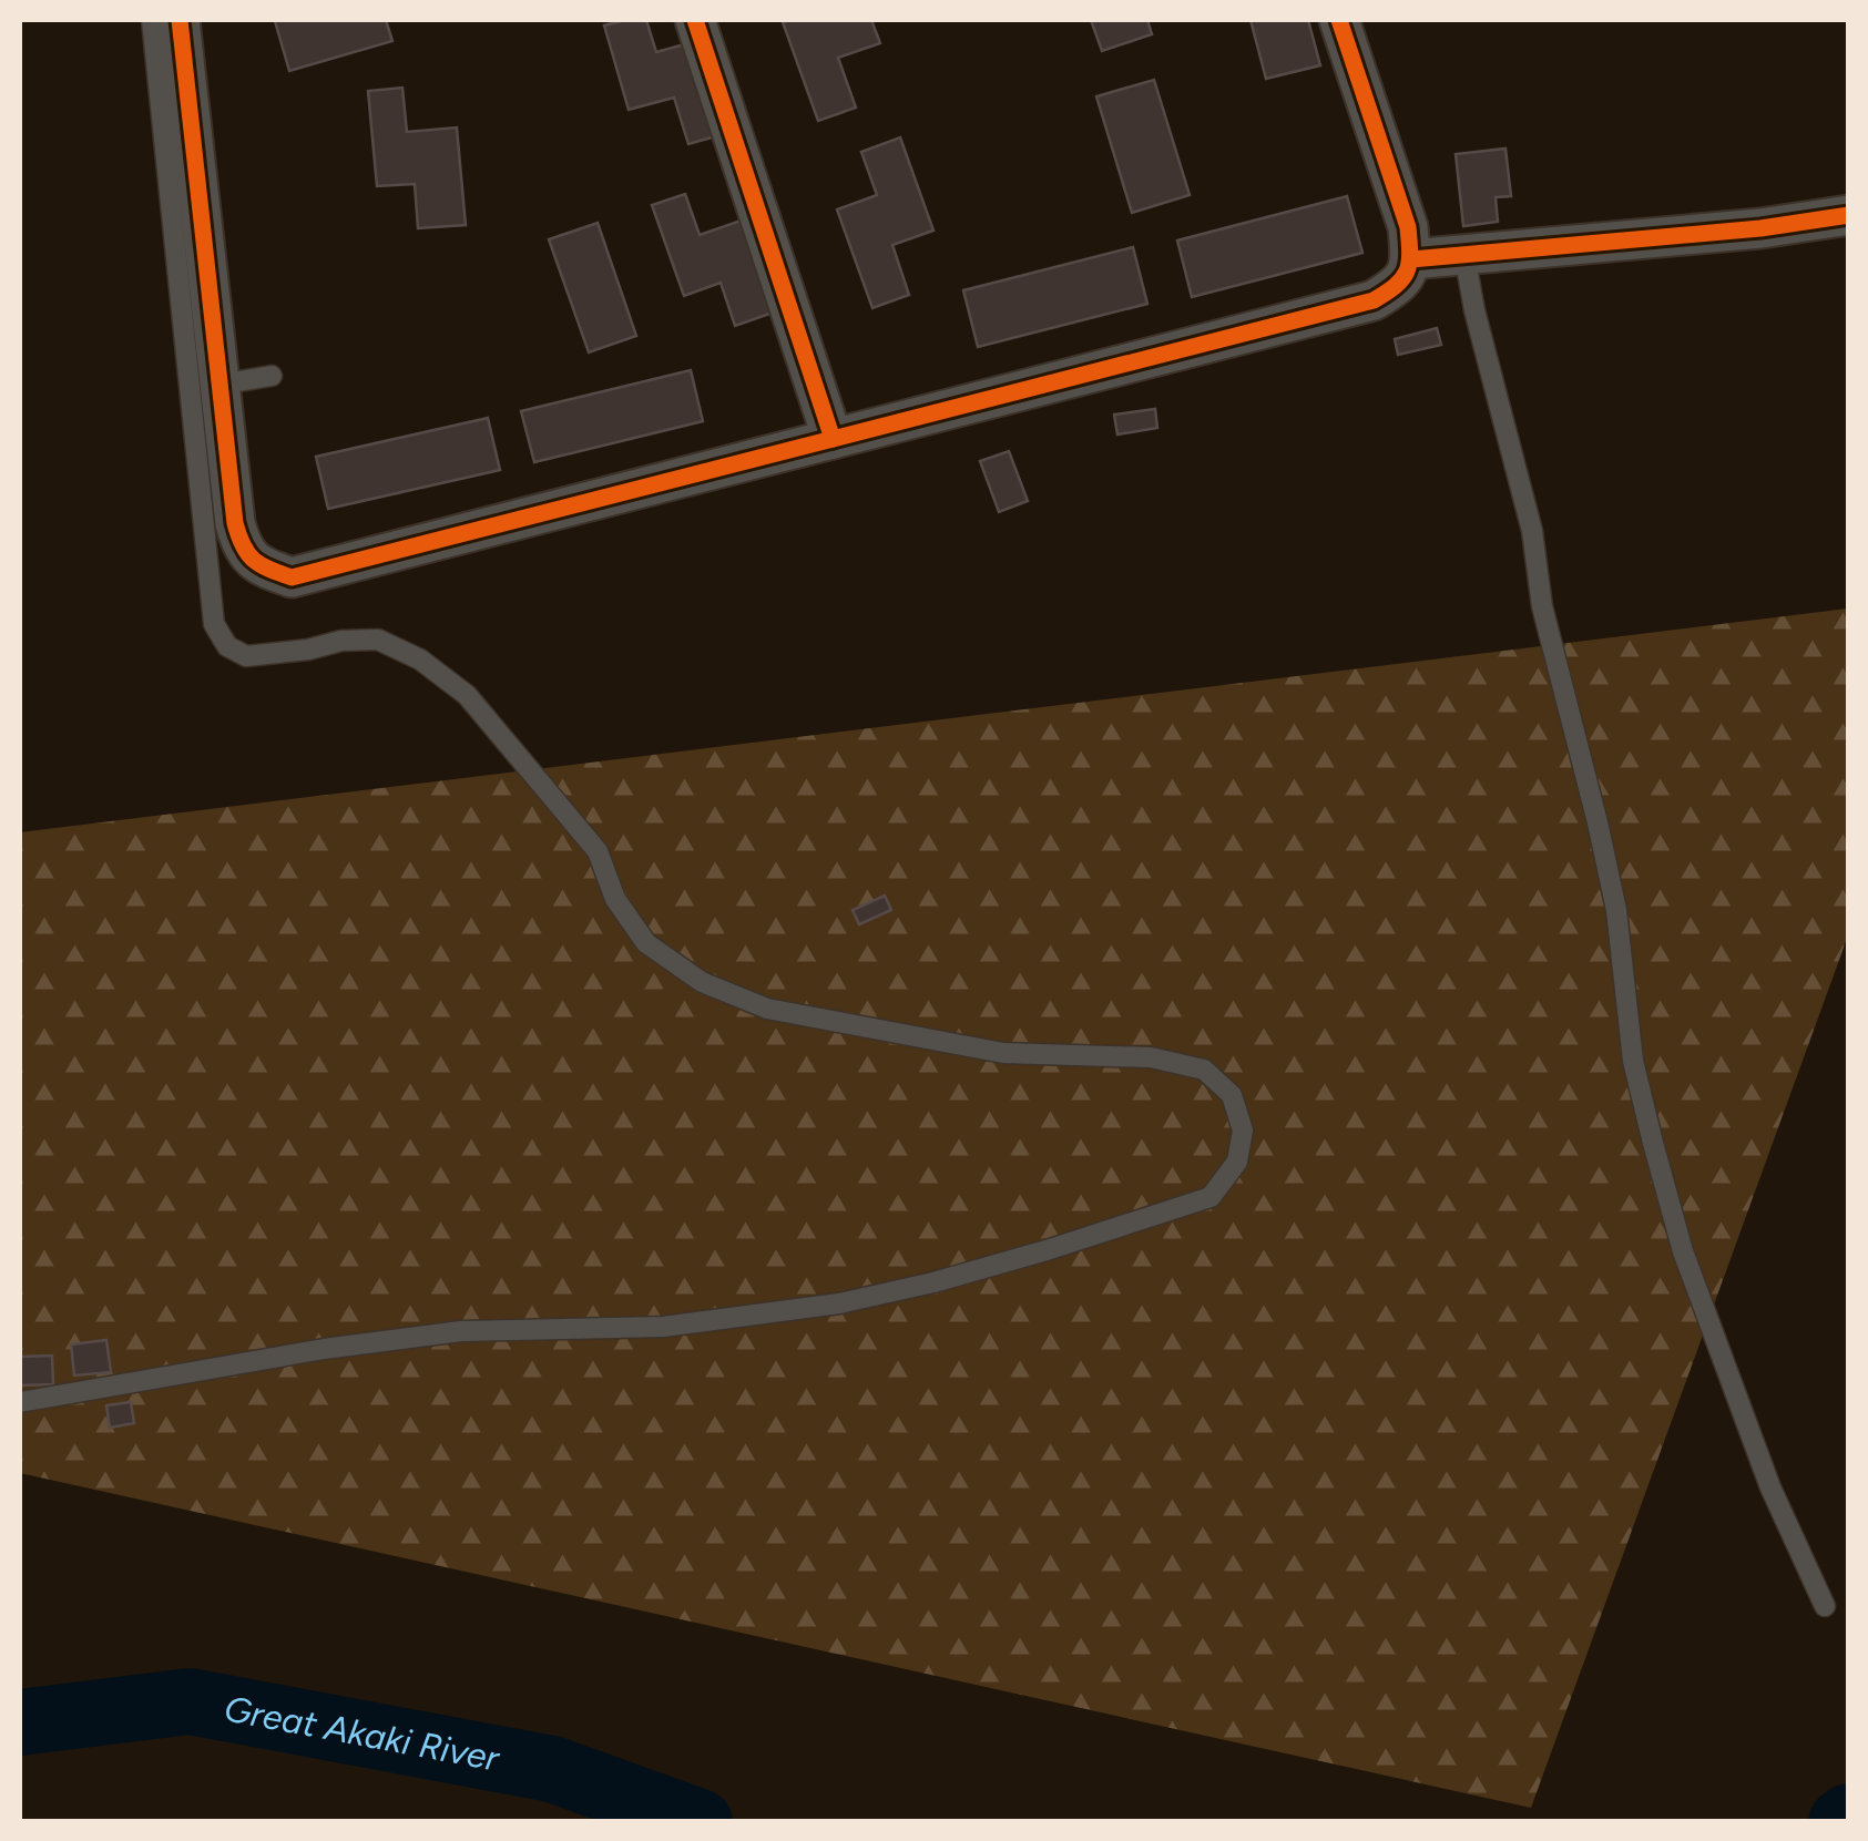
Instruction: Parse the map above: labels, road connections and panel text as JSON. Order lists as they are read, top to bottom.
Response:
{
  "water": ["Great Akaki River"]
}
